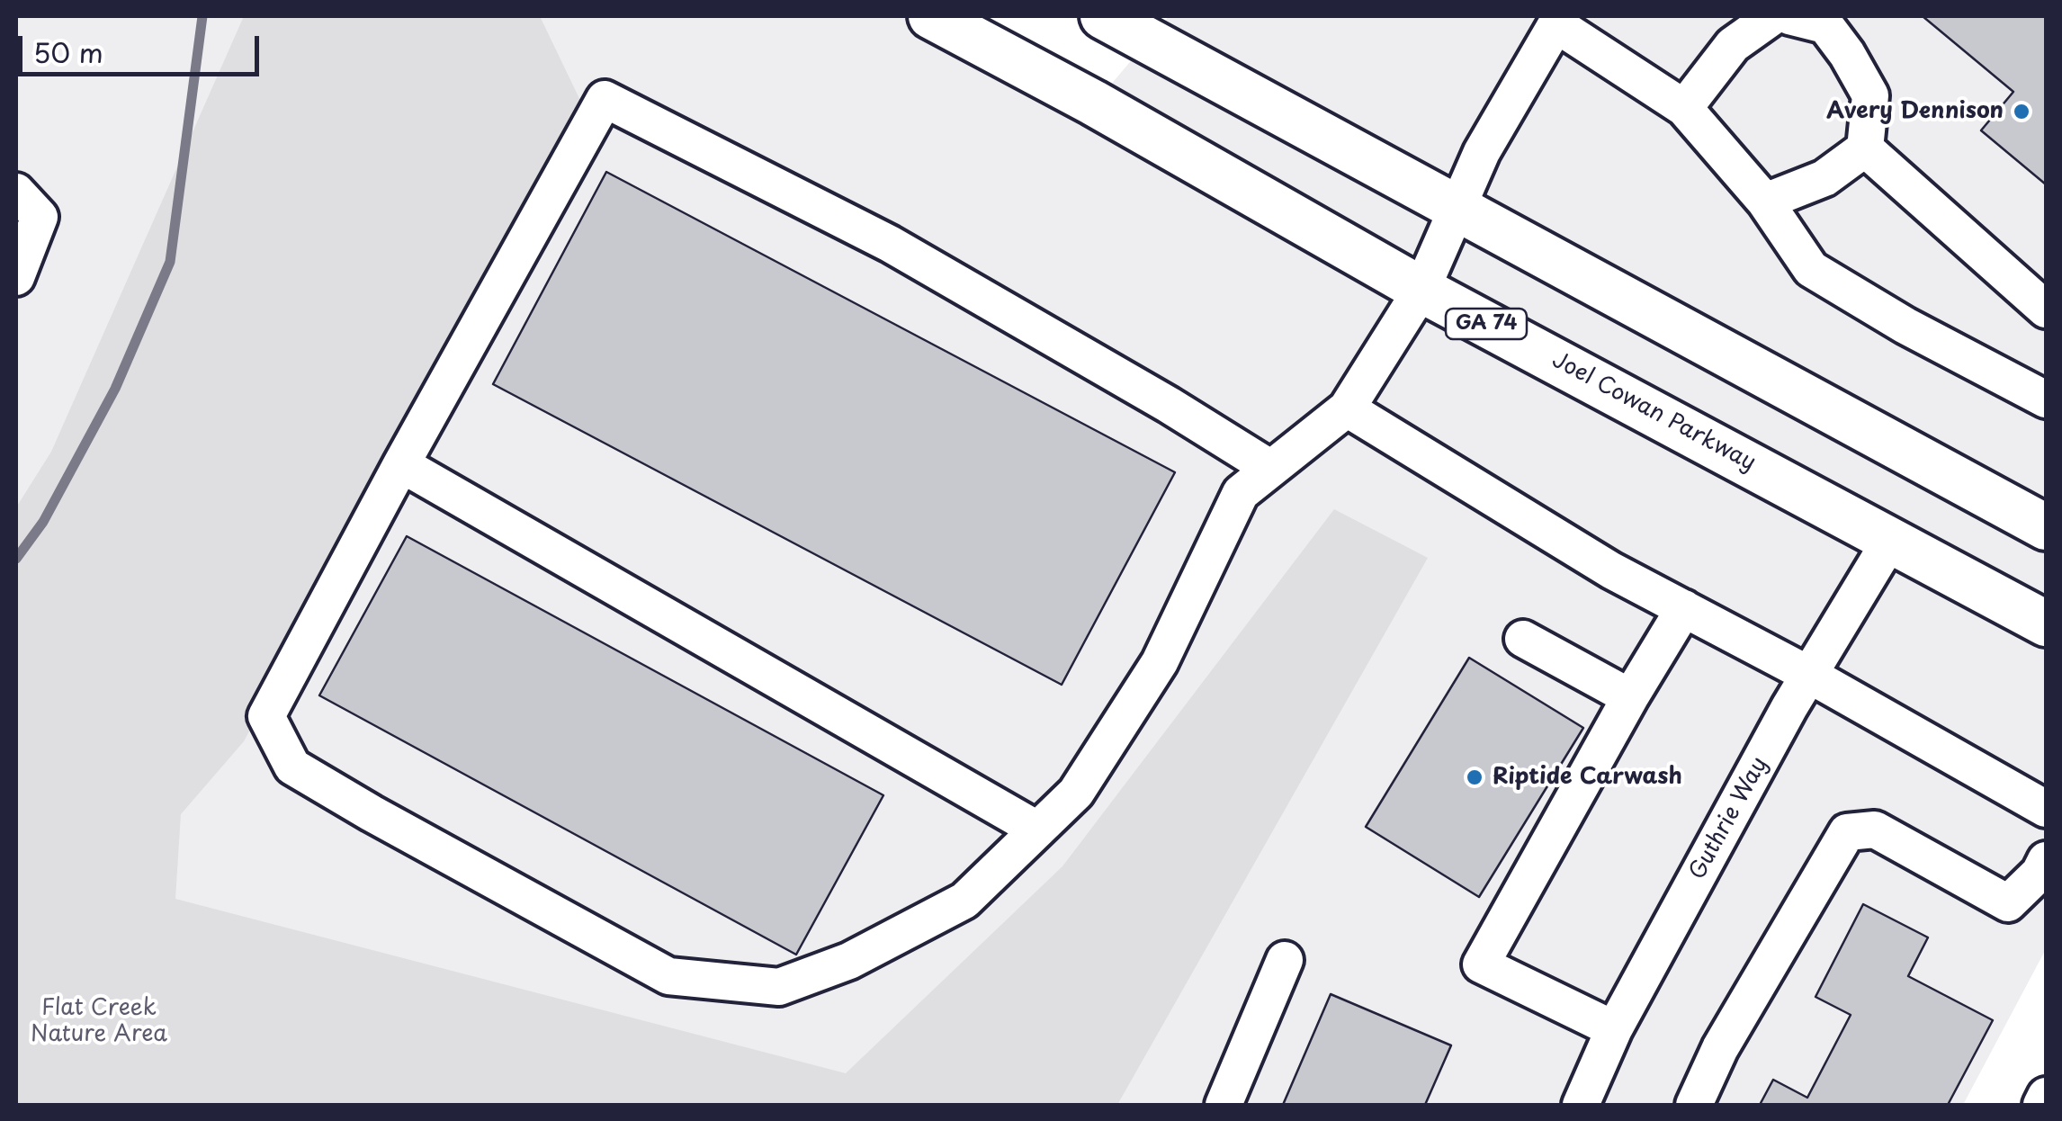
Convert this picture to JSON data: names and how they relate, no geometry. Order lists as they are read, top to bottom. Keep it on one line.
{"streets":{"main road":["GA 74","Joel Cowan Parkway"],"street":["Guthrie Way"]},"crossings":[["Joel Cowan Parkway","Guthrie Way"]],"parks":["Flat Creek Nature Area"],"places":["Avery Dennison","Riptide Carwash"],"scale_bar":"50 m"}
